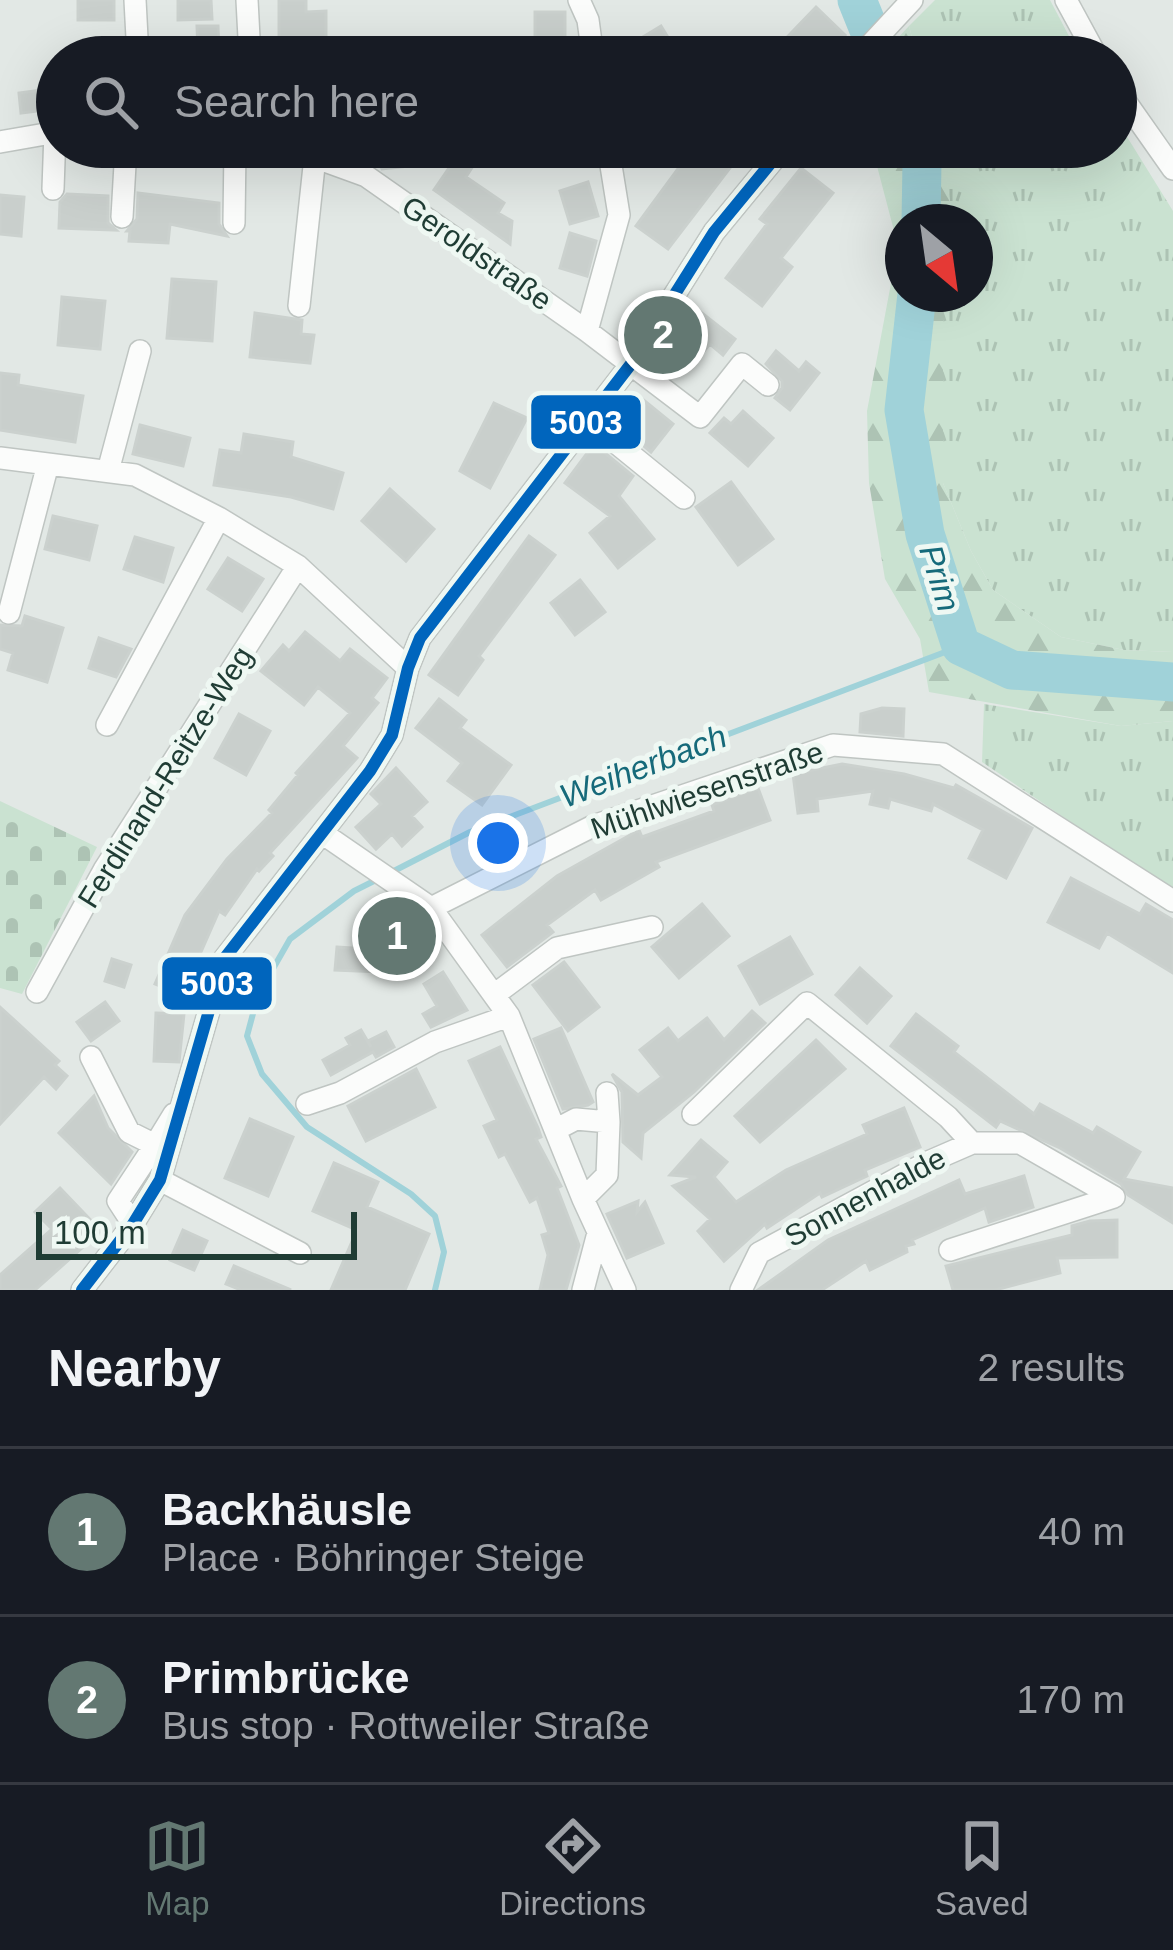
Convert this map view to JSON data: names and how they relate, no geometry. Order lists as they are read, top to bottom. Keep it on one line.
{"streets":{"street":["Geroldstraße","Ferdinand-Reitze-Weg","Mühlwiesenstraße","Sonnenhalde"]},"water":["Prim","Weiherbach"],"lines":["transit line 5003"],"scale_bar":"100 m","north":"bottom right","page":{"search":"Search here","pins":["2","1"],"scale":"100 m","heading":["Nearby","2 results"],"list":[{"mark":"1","name":"Backhäusle","note":"Place · Böhringer Steige","value":"40 m"},{"mark":"2","name":"Primbrücke","note":"Bus stop · Rottweiler Straße","value":"170 m"}],"nav":["Map","Directions","Saved"]}}
